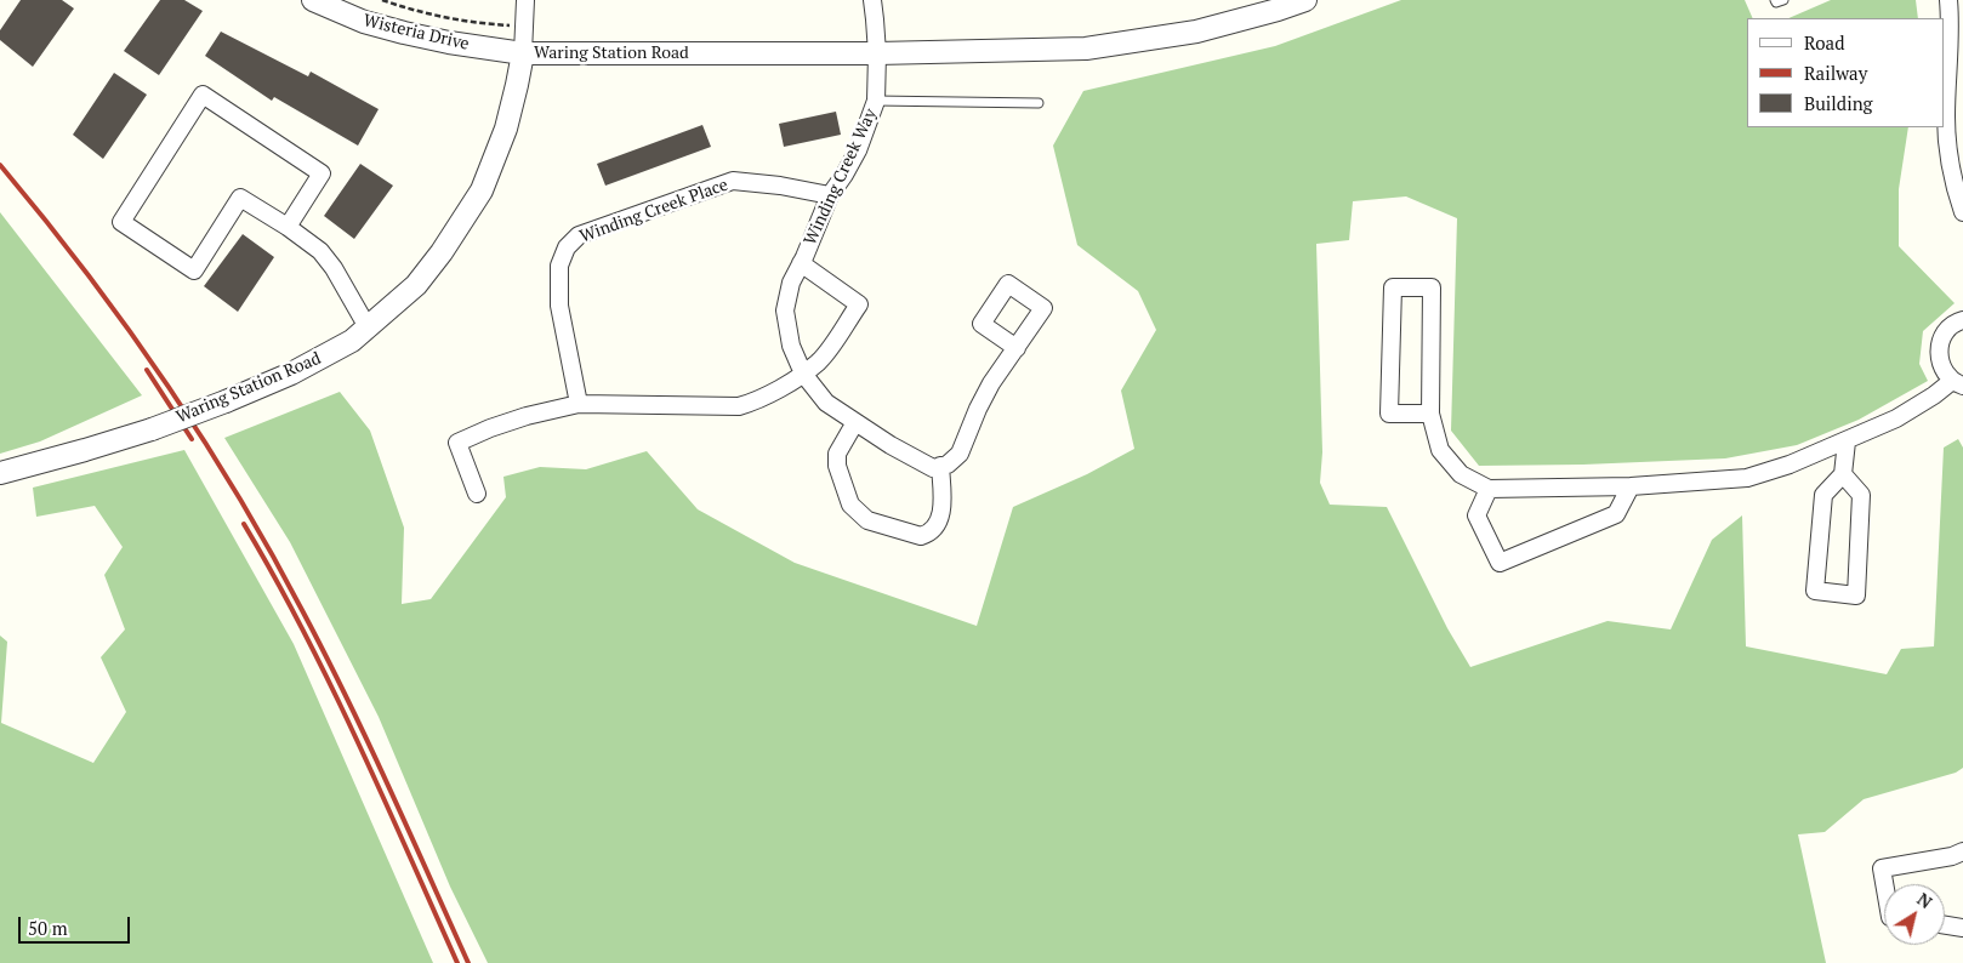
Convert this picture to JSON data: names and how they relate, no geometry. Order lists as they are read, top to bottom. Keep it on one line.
{"streets":{"street":["Wisteria Drive","Waring Station Road","Winding Creek Way","Winding Creek Place"]},"crossings":[["Wisteria Drive","Waring Station Road"],["Waring Station Road","Winding Creek Way"],["Winding Creek Way","Winding Creek Place"]],"legend":["Road","Railway","Building"],"scale_bar":"50 m","north":"top right"}
